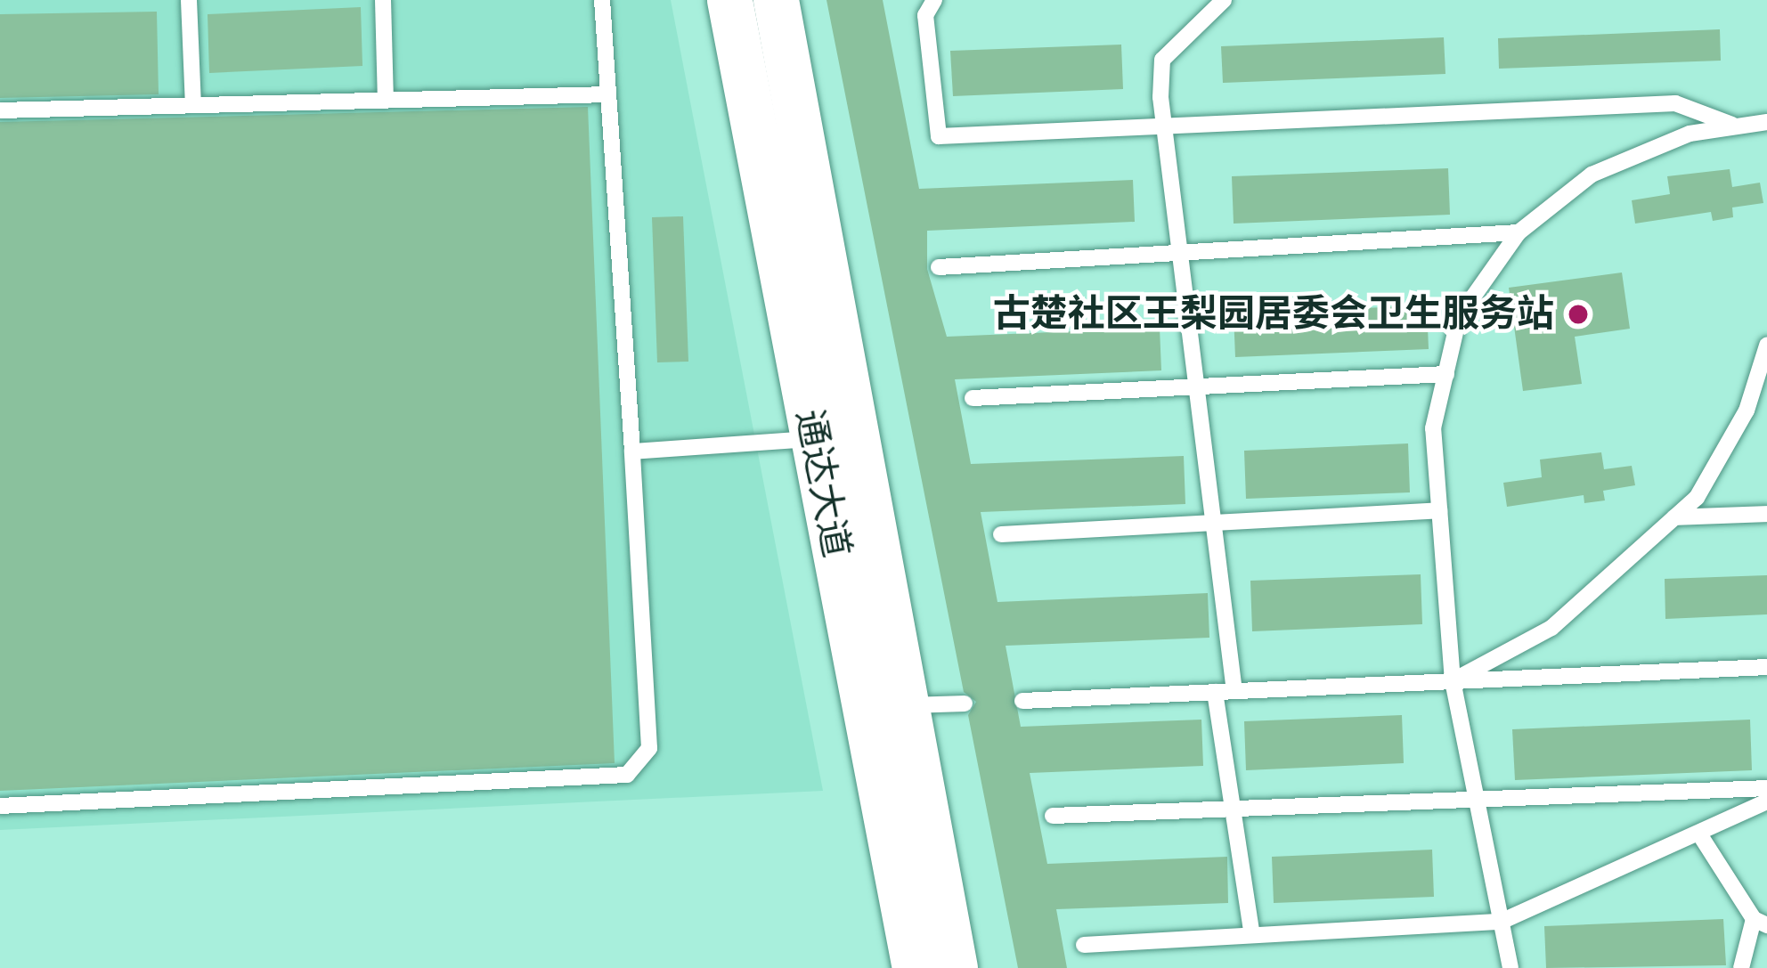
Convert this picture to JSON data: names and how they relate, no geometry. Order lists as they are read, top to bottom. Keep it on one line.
{"streets":{"main road":["通达大道"]},"places":["古楚社区王梨园居委会卫生服务站"]}
